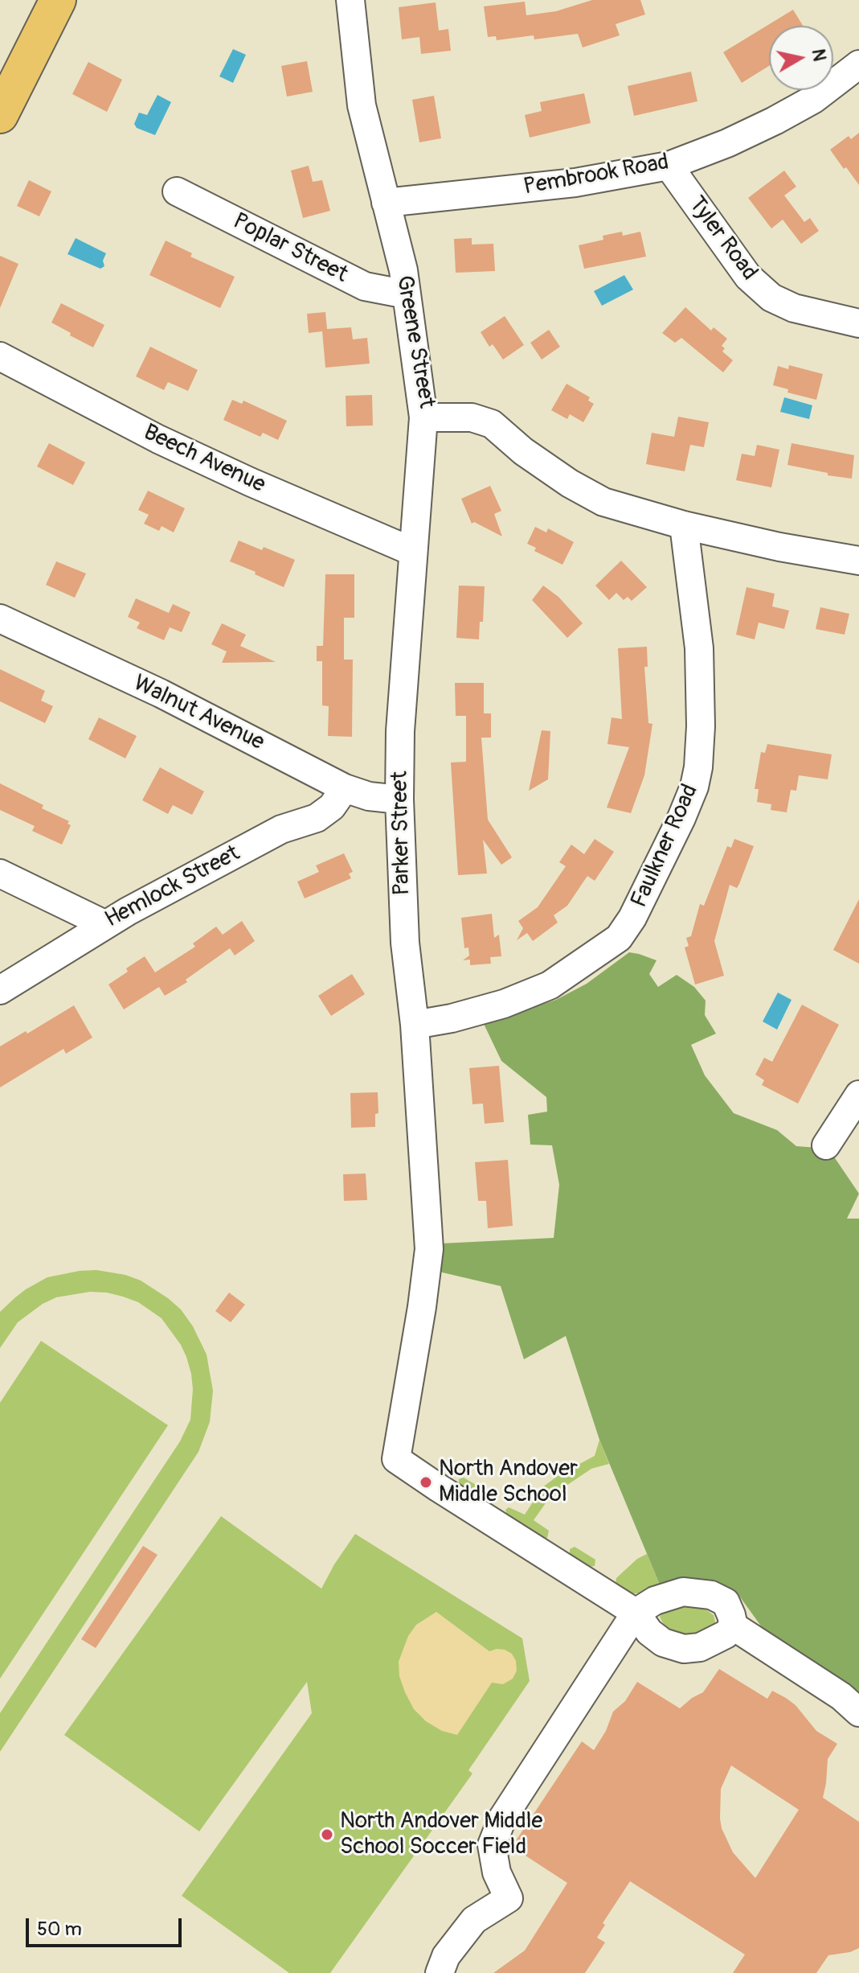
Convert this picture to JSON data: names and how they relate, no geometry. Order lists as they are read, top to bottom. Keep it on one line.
{"streets":{"street":["Pembrook Road","Tyler Road","Poplar Street","Greene Street","Beech Avenue","Walnut Avenue","Parker Street","Faulkner Road","Hemlock Street"]},"crossings":[["Pembrook Road","Tyler Road"],["Pembrook Road","Greene Street"],["Poplar Street","Greene Street"],["Greene Street","Parker Street"],["Greene Street","Faulkner Road"],["Beech Avenue","Parker Street"],["Walnut Avenue","Parker Street"],["Walnut Avenue","Hemlock Street"],["Parker Street","Faulkner Road"]],"places":["North Andover Middle School","North Andover Middle School Soccer Field"],"scale_bar":"50 m","north":"right"}
